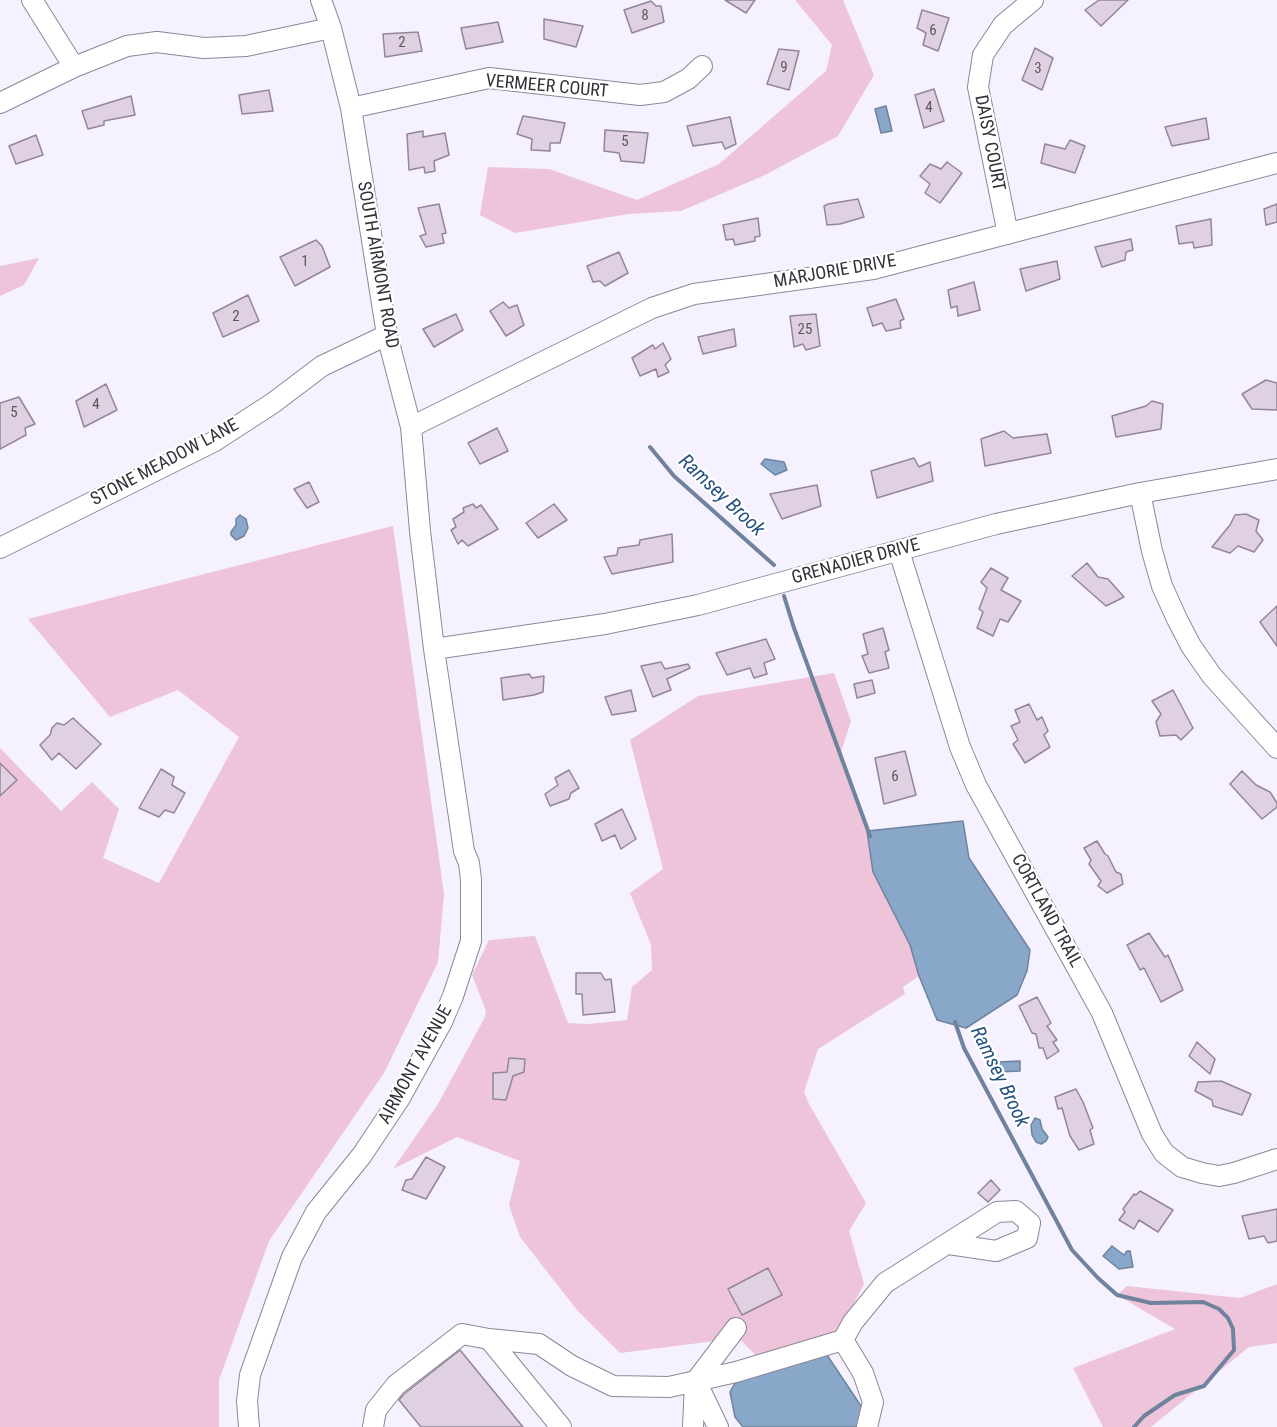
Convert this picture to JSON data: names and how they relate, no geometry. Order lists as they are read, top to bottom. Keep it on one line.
{"streets":{"street":["VERMEER COURT","DAISY COURT","SOUTH AIRMONT ROAD","MARJORIE DRIVE","STONE MEADOW LANE","GRENADIER DRIVE","CORTLAND TRAIL","AIRMONT AVENUE"]},"crossings":[["VERMEER COURT","SOUTH AIRMONT ROAD"],["DAISY COURT","MARJORIE DRIVE"],["SOUTH AIRMONT ROAD","MARJORIE DRIVE"],["SOUTH AIRMONT ROAD","STONE MEADOW LANE"],["SOUTH AIRMONT ROAD","AIRMONT AVENUE"],["GRENADIER DRIVE","CORTLAND TRAIL"],["GRENADIER DRIVE","AIRMONT AVENUE"]],"water":["Ramsey Brook"],"house_numbers":["8","6","2","9","3","4","5","1","2","25","4","5","6"]}
